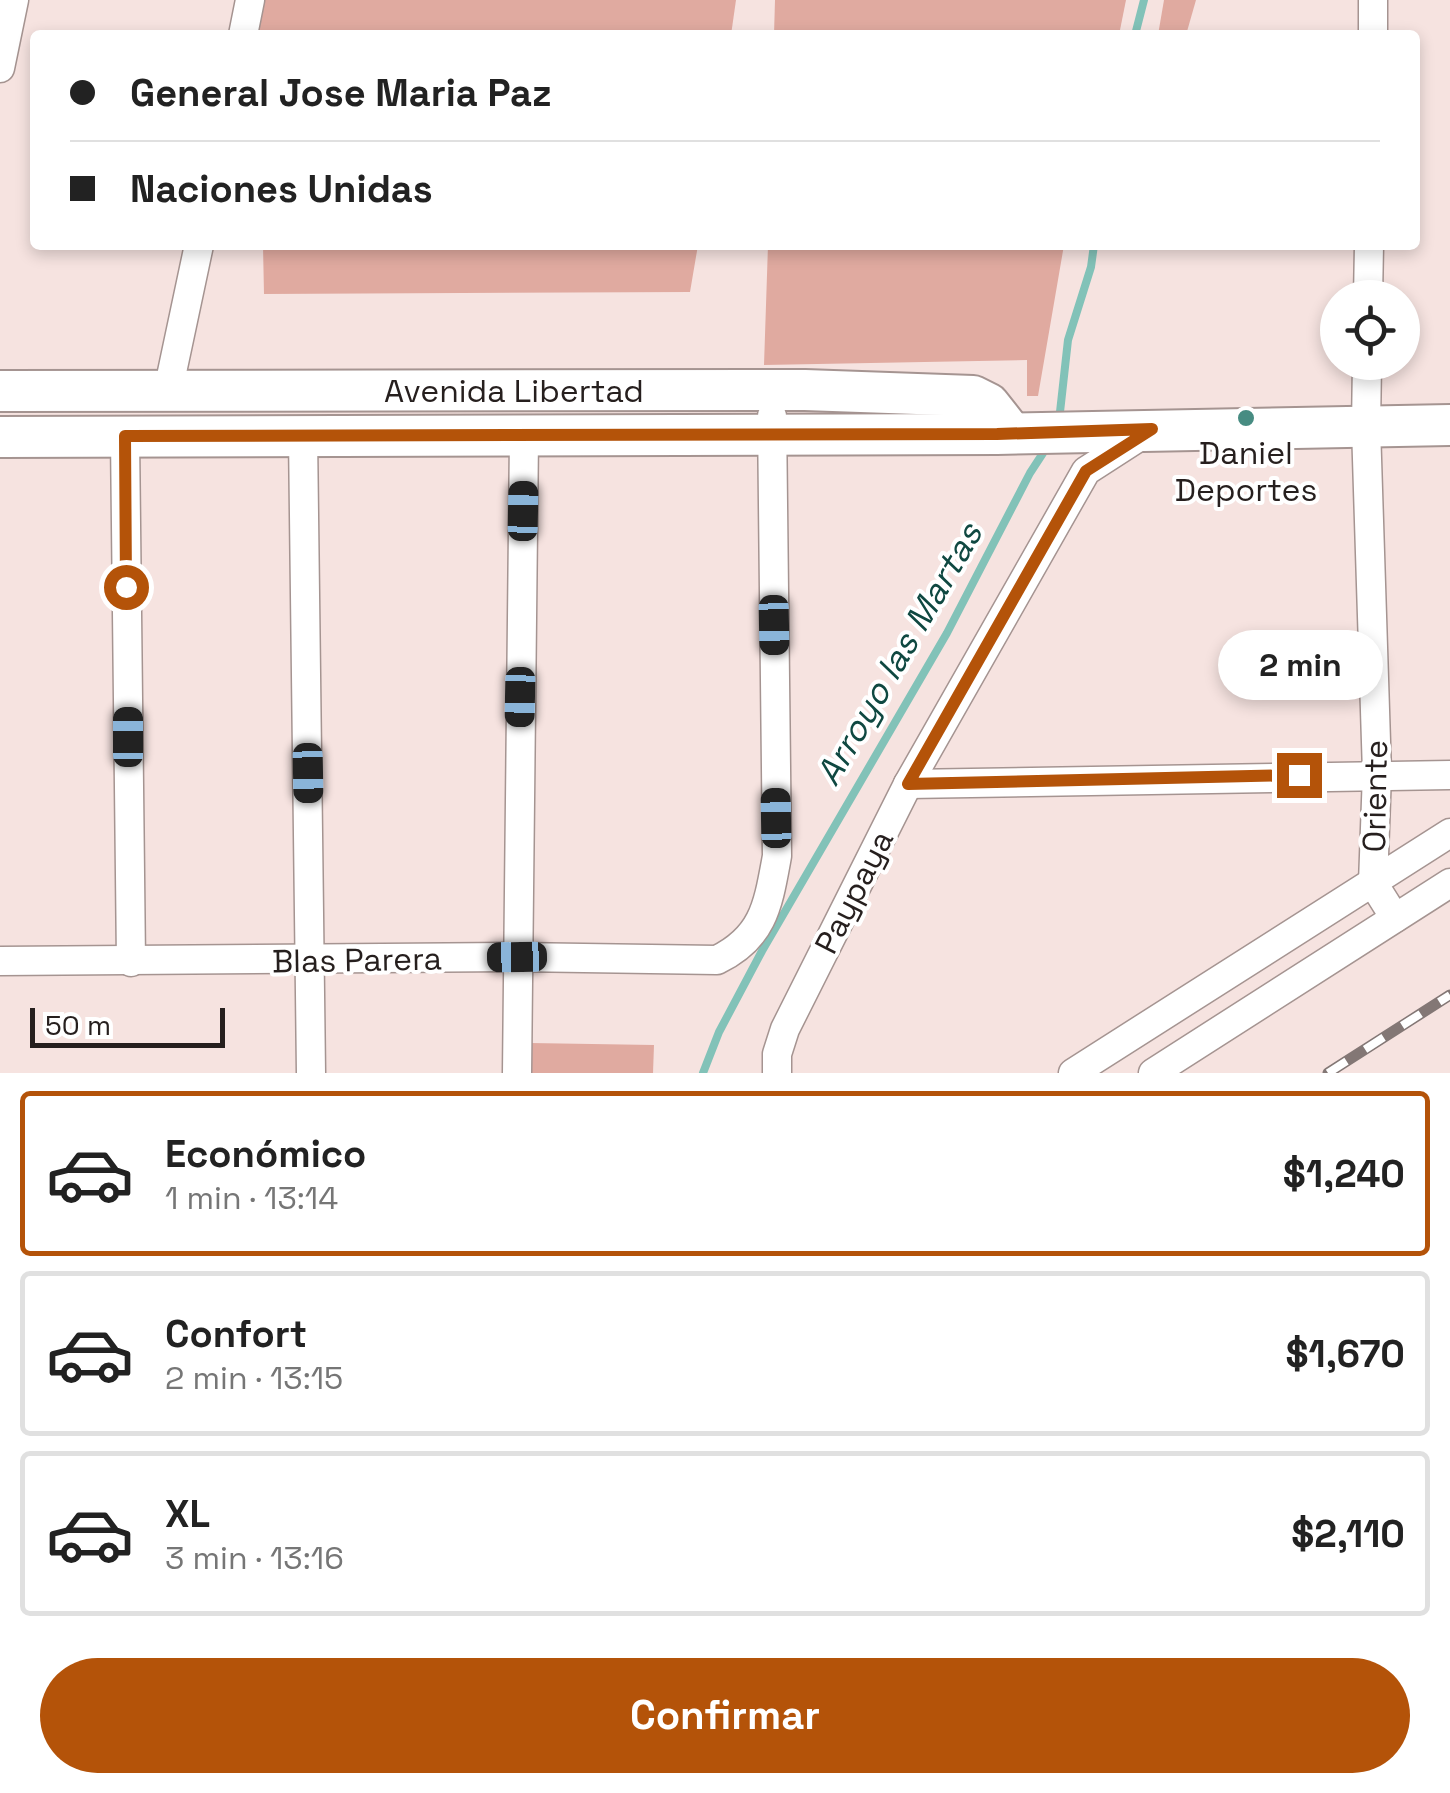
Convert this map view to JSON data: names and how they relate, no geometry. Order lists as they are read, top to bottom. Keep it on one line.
{"streets":{"street":["Avenida Libertad","Oriente","Paypaya","Blas Parera"]},"crossings":[["Avenida Libertad","Oriente"],["Avenida Libertad","Paypaya"],["Avenida Libertad","Blas Parera"]],"water":["Arroyo las Martas"],"places":["Daniel Deportes"],"scale_bar":"50 m","page":{"banner":["General Jose Maria Paz","Naciones Unidas"],"bubble":"2 min","scale":"50 m","list":[{"name":"Económico","note":"1 min · 13:14","value":"$1,240"},{"name":"Confort","note":"2 min · 13:15","value":"$1,670"},{"name":"XL","note":"3 min · 13:16","value":"$2,110"}],"buttons":"Confirmar"}}
